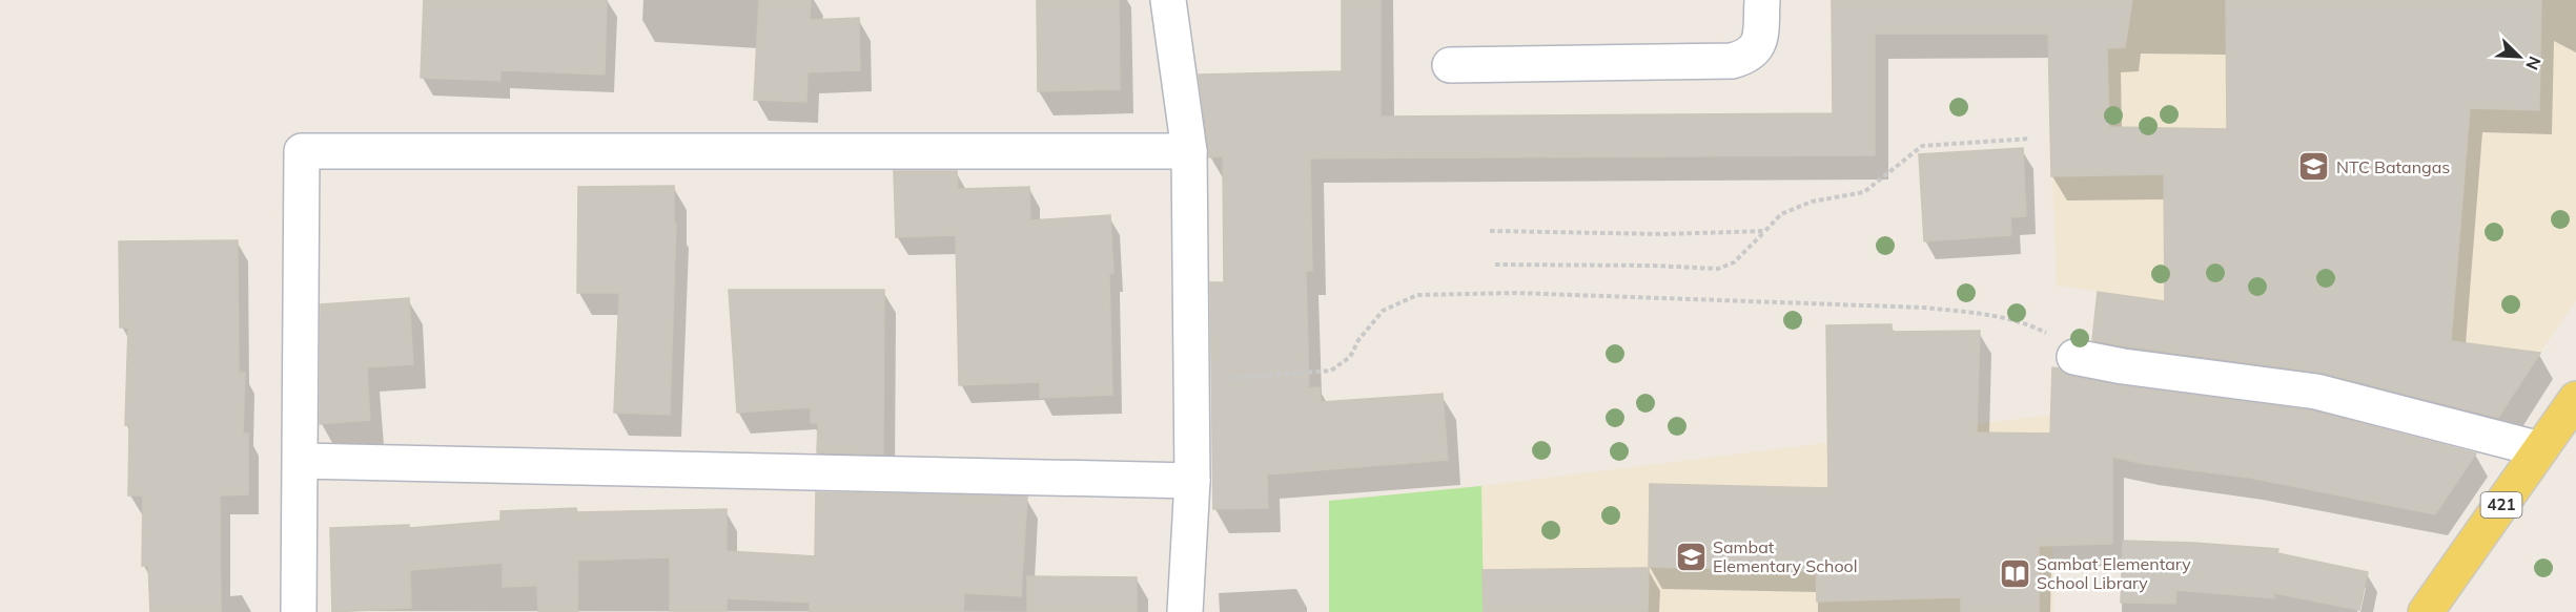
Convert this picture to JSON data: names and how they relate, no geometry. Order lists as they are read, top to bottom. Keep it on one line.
{"streets":{"main road":["421"]},"places":{"school or university":["NTC Batangas","Sambat Elementary School"],"library":["Sambat Elementary School Library"]},"north":"bottom right"}
